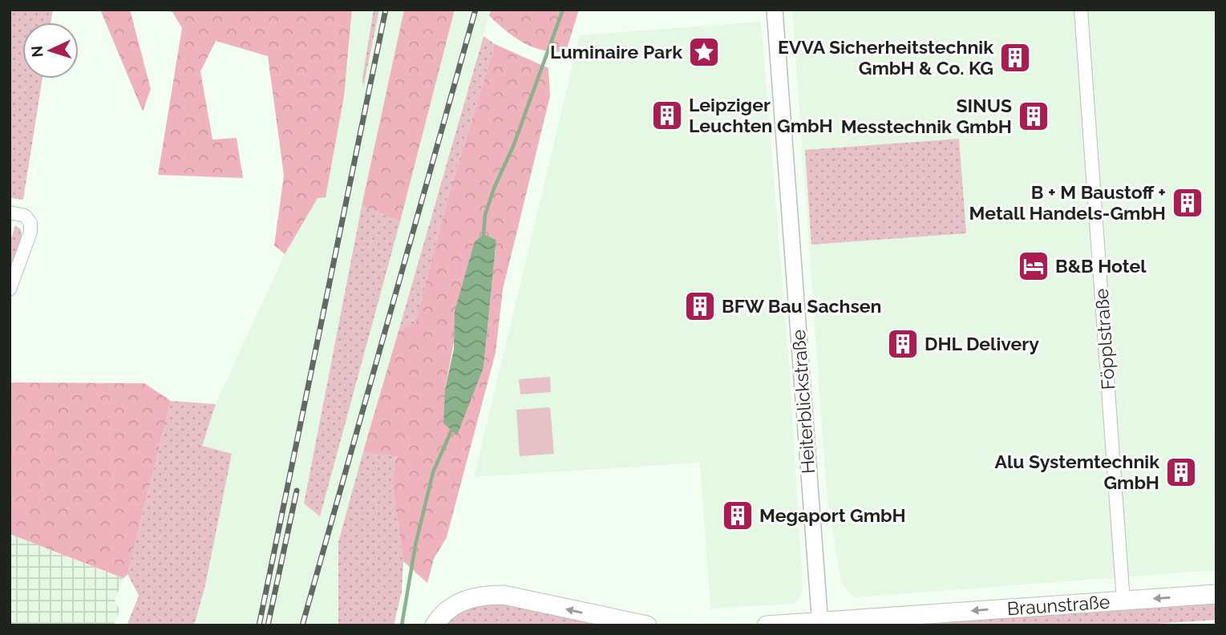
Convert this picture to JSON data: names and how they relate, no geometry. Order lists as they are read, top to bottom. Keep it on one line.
{"streets":{"main road":["Braunstraße"],"street":["Föpplstraße","Heiterblickstraße"]},"crossings":[["Föpplstraße","Braunstraße"],["Heiterblickstraße","Braunstraße"]],"one_way":["Braunstraße"],"places":{"place":["Luminaire Park"],"building":["EVVA Sicherheitstechnik GmbH & Co. KG","Leipziger Leuchten GmbH","SINUS Messtechnik GmbH","B + M Baustoff + Metall Handels-GmbH","BFW Bau Sachsen","DHL Delivery","Alu Systemtechnik GmbH","Megaport GmbH"],"hotel":["B&B Hotel"]},"north":"left"}
